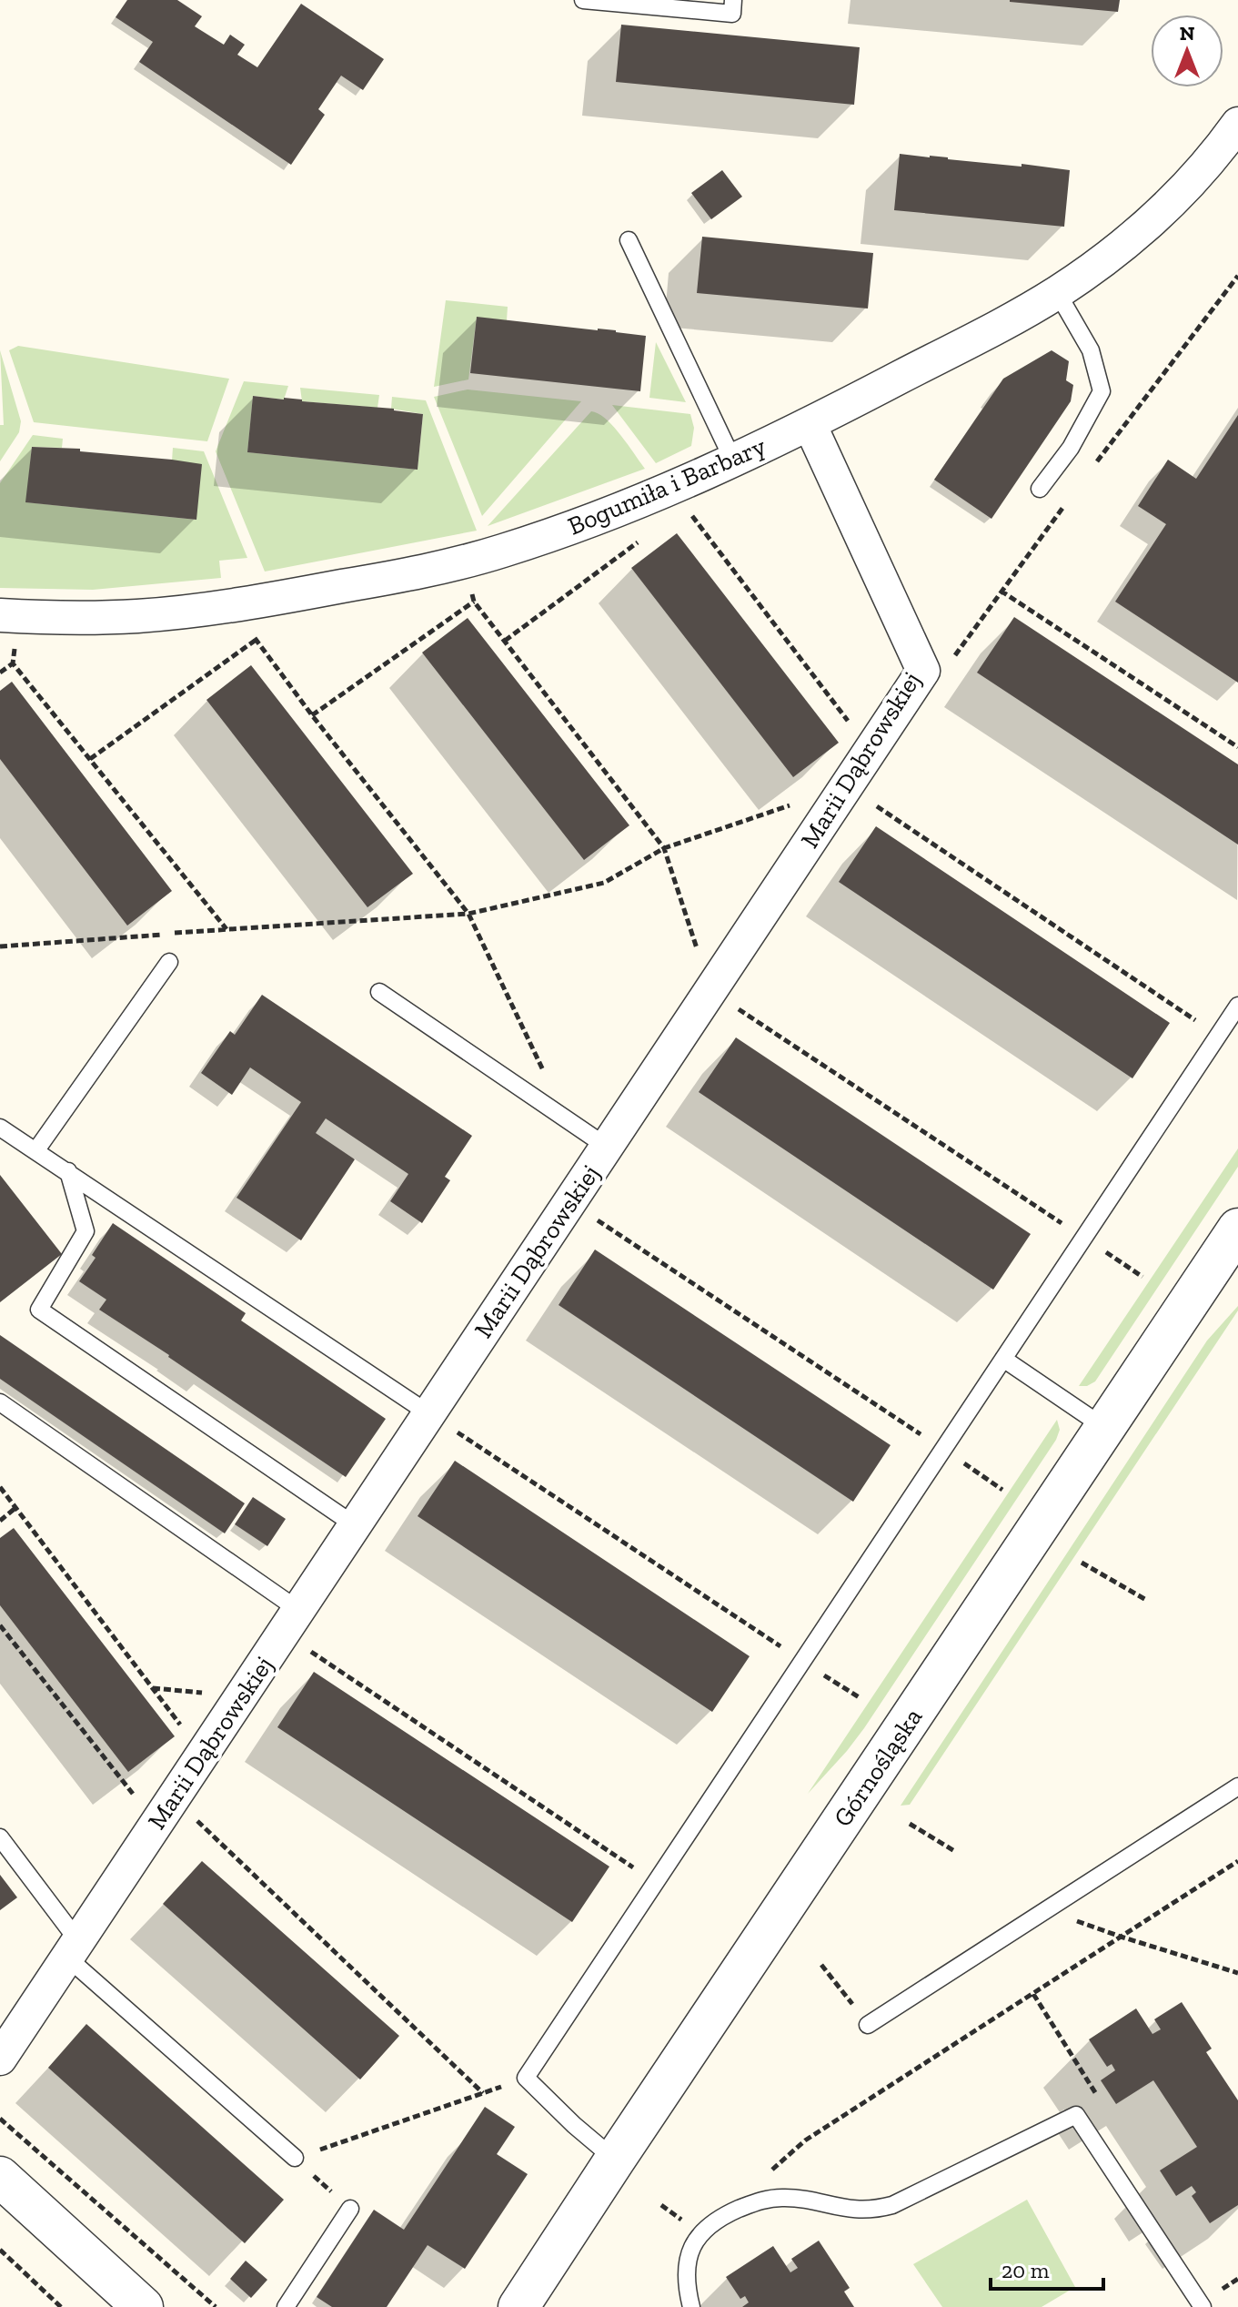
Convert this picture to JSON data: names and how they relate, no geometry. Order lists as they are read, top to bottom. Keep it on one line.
{"streets":{"street":["Bogumiła i Barbary","Marii Dąbrowskiej","Górnośląska"]},"crossings":[["Bogumiła i Barbary","Marii Dąbrowskiej"]],"scale_bar":"20 m","north":"top"}
